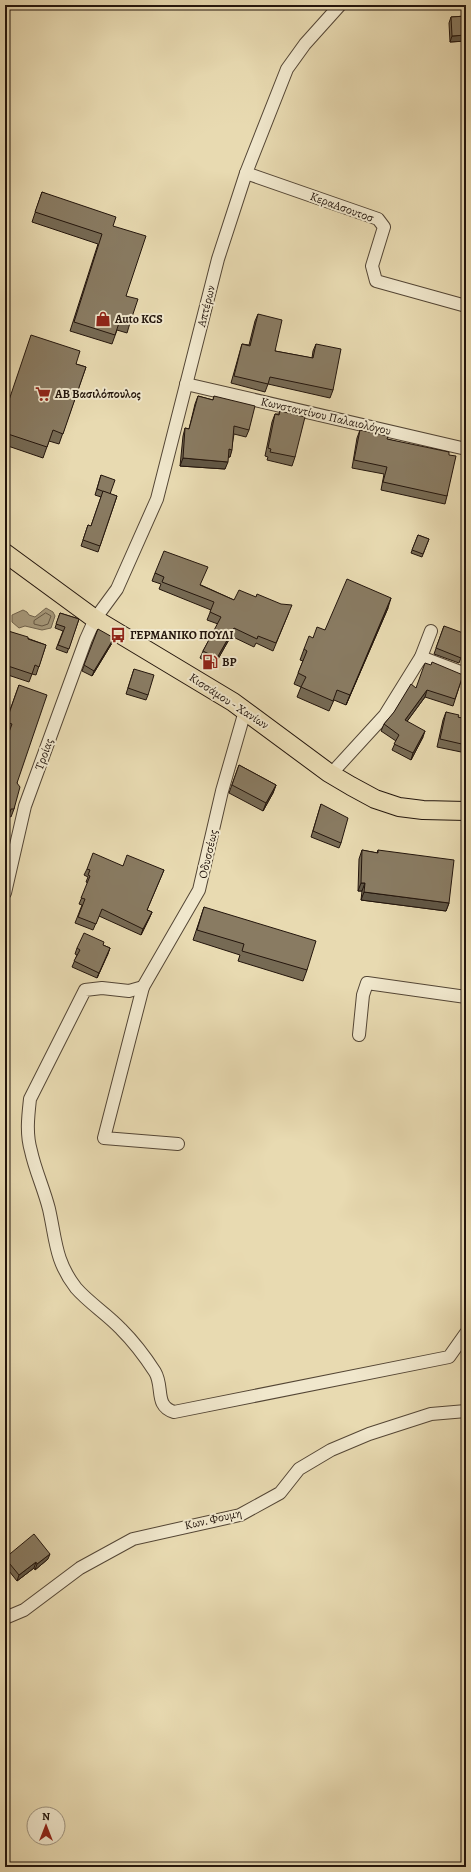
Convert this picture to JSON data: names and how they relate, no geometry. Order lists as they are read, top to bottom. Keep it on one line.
{"streets":{"main road":["Κισσάμου - Χανίων"],"street":["ΚεραΑσουτοσ","Απτέρων","Κωνσταντίνου Παλαιολόγου","Τροίας","Οδυσσέως","Κων. Φουμη"]},"crossings":[["ΚεραΑσουτοσ","Απτέρων"],["Απτέρων","Κωνσταντίνου Παλαιολόγου"],["Απτέρων","Κισσάμου - Χανίων"],["Απτέρων","Τροίας"],["Κισσάμου - Χανίων","Τροίας"],["Κισσάμου - Χανίων","Οδυσσέως"]],"places":{"shop":["Auto KCS"],"supermarket":["ΑΒ Βασιλόπουλος"],"bus stop":["ΓΕΡΜΑΝΙΚΟ ΠΟΥΛΙ"],"fuel station":["BP"]},"north":"top"}
